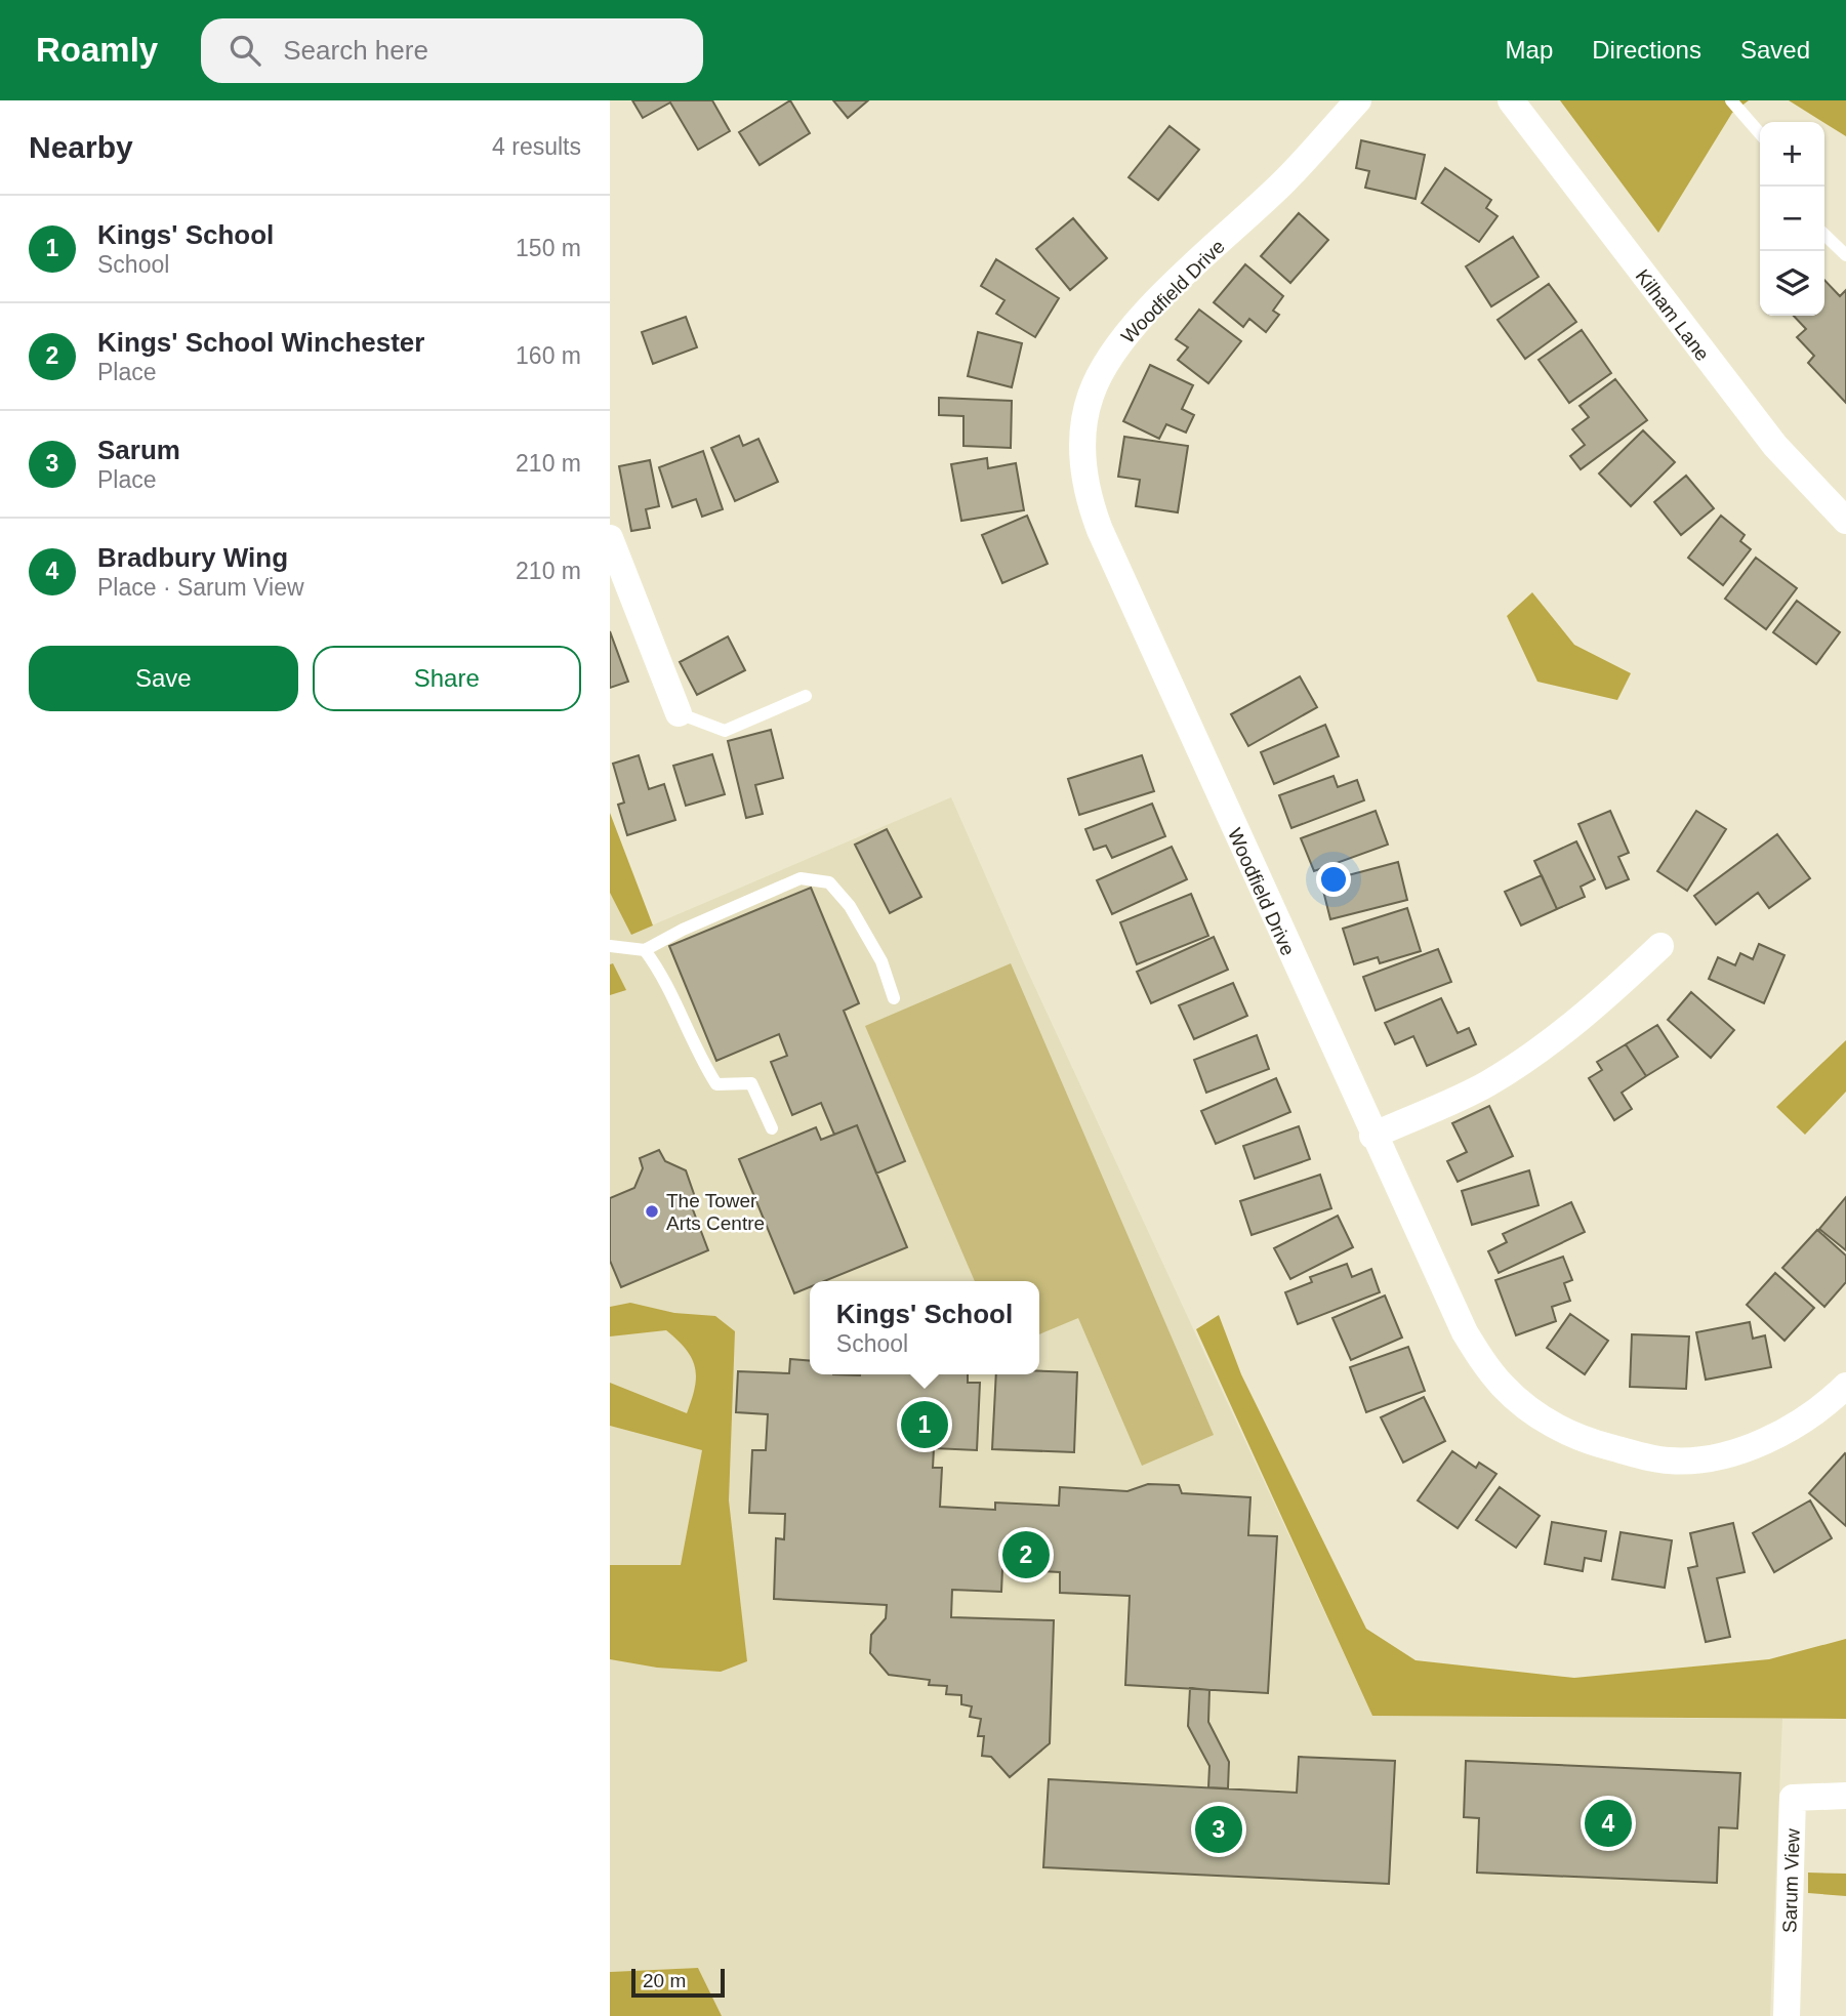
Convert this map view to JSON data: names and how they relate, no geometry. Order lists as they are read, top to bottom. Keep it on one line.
{"streets":{"street":["Woodfield Drive","Kilham Lane","Sarum View"]},"places":["The Tower Arts Centre"],"scale_bar":"20 m","page":{"header":"Roamly","search":"Search here","nav":["Map","Directions","Saved"],"heading":["Nearby","4 results"],"map_buttons":["+","−"],"list":[{"mark":"1","name":"Kings' School","note":"School","value":"150 m"},{"mark":"2","name":"Kings' School Winchester","note":"Place","value":"160 m"},{"mark":"3","name":"Sarum","note":"Place","value":"210 m"},{"mark":"4","name":"Bradbury Wing","note":"Place · Sarum View","value":"210 m"}],"buttons":["Save","Share"],"popup":["Kings' School","School"],"pins":["1","2","4","3"],"scale":"20 m"}}
